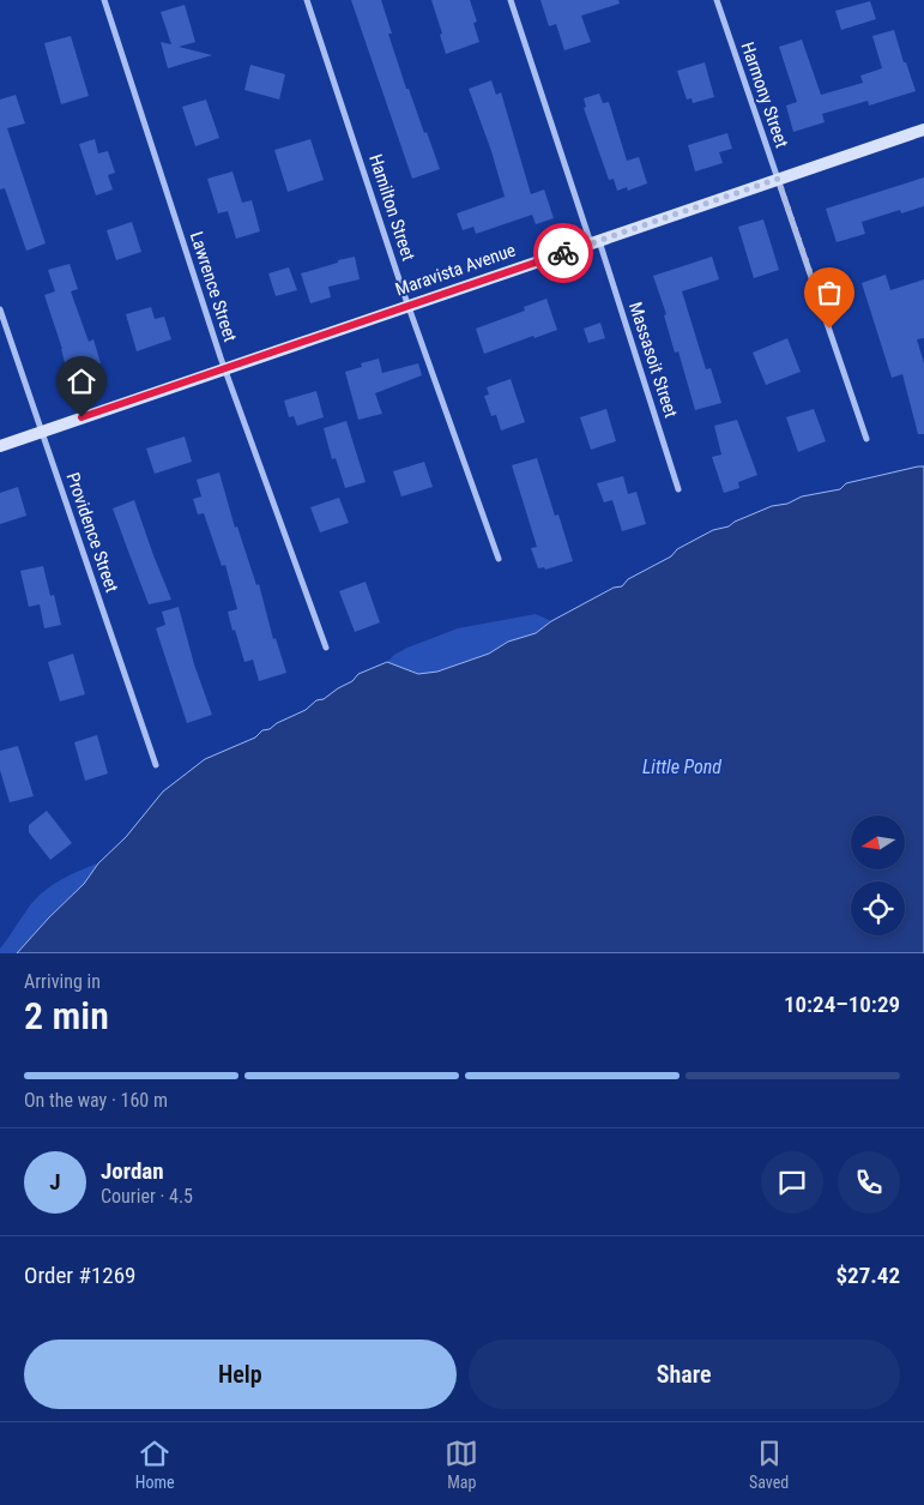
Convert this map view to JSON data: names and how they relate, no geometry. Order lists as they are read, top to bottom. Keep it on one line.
{"streets":{"main road":["Maravista Avenue"],"street":["Harmony Street","Hamilton Street","Lawrence Street","Massasoit Street","Providence Street"]},"crossings":[["Harmony Street","Maravista Avenue"],["Hamilton Street","Maravista Avenue"],["Maravista Avenue","Lawrence Street"],["Maravista Avenue","Massasoit Street"],["Maravista Avenue","Providence Street"]],"water":["Little Pond"],"north":"left","page":{"heading":["2 min","Arriving in","10:24–10:29"],"panel":["Jordan","Courier · 4.5","Order #1269","$27.42"],"bar":"On the way · 160 m","round":"J","buttons":["Help","Share"],"tabs":["Home","Map","Saved"]}}
